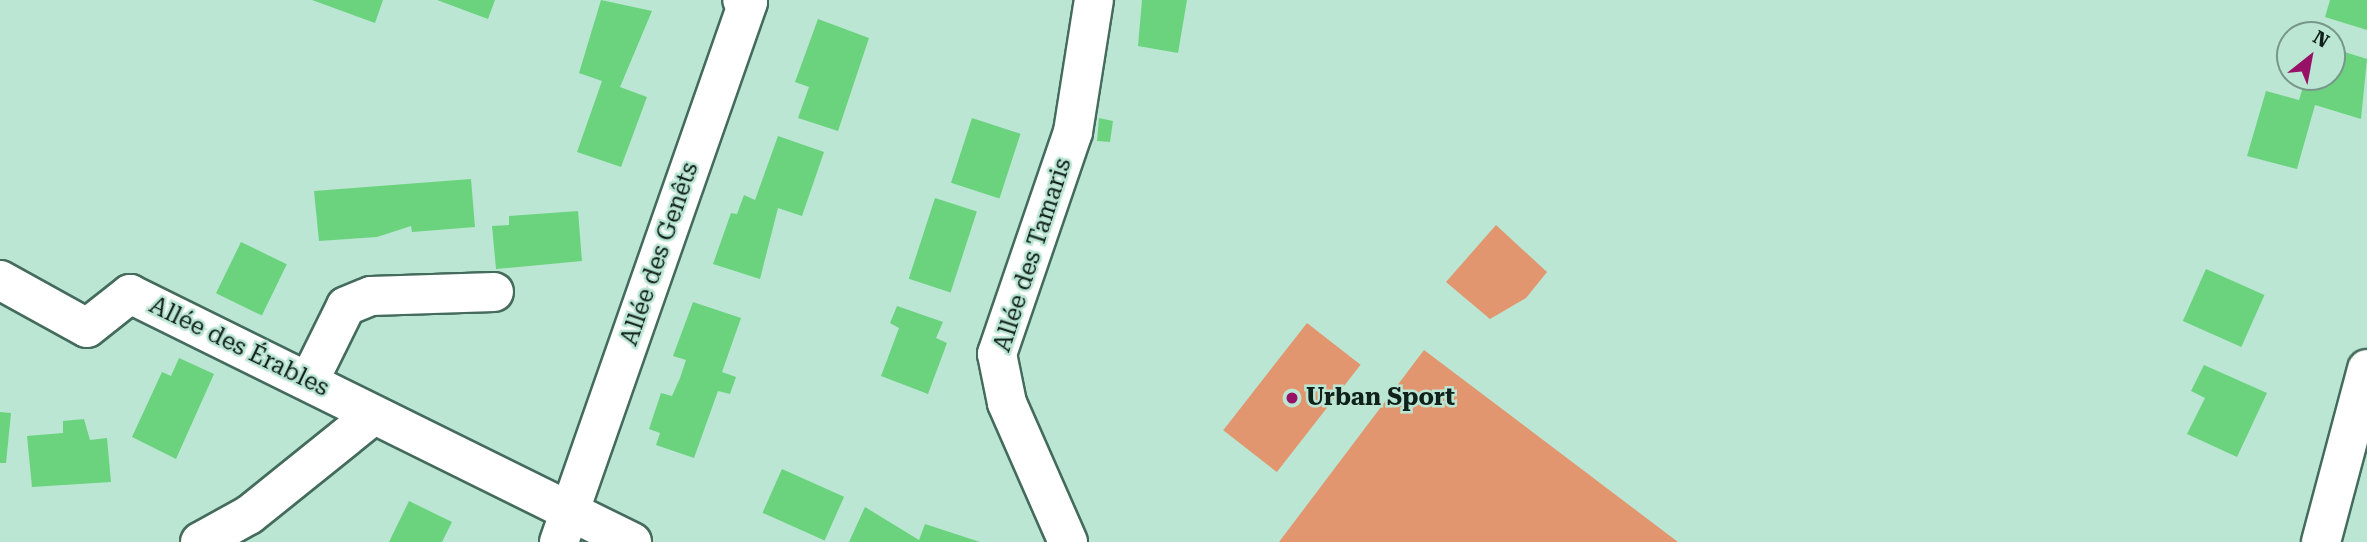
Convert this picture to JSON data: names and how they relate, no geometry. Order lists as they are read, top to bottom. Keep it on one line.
{"streets":{"street":["Allée des Genêts","Allée des Tamaris","Allée des Érables"]},"crossings":[["Allée des Genêts","Allée des Érables"]],"places":["Urban Sport"],"north":"top right"}
